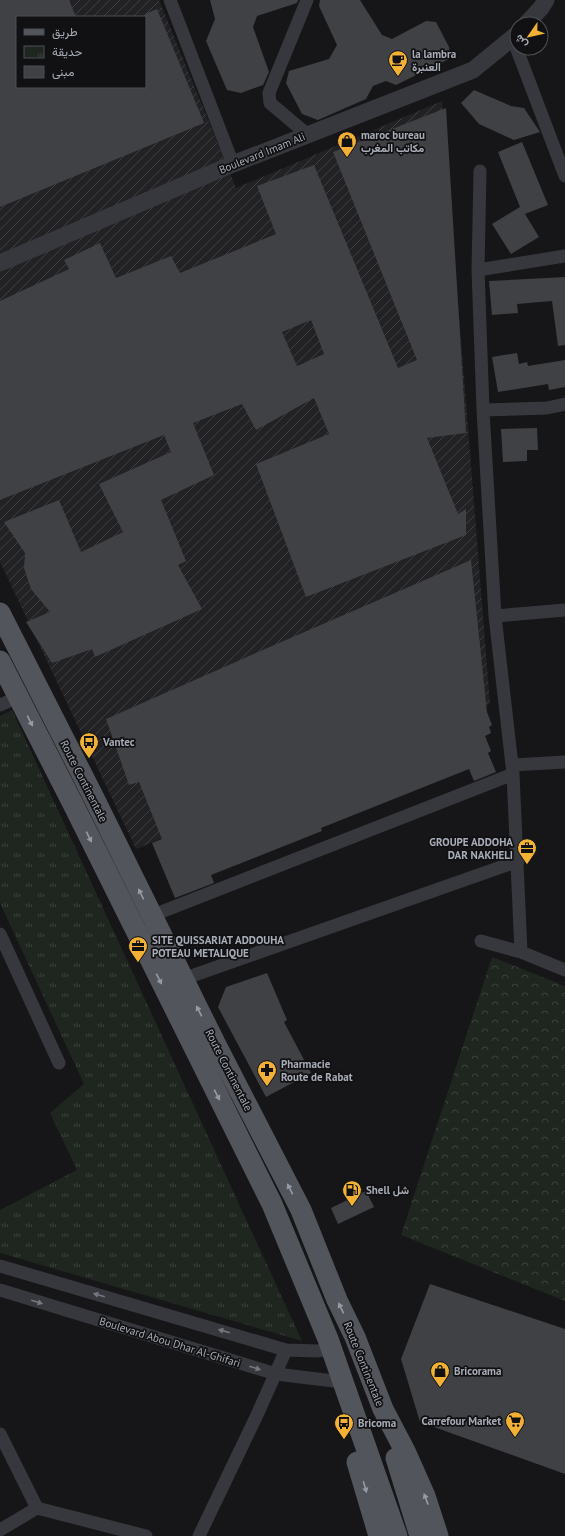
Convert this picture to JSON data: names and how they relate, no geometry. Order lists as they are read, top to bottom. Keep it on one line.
{"streets":{"main road":["Route Continentale"],"street":["Boulevard Imam Ali","Boulevard Abou Dhar Al-Ghifari"]},"crossings":[["Route Continentale","Boulevard Abou Dhar Al-Ghifari"]],"places":{"cafe":["la lambra العنبرة"],"shop":["maroc bureau مكاتب المغرب","Bricorama"],"bus stop":["Vantec","Bricoma"],"office":["GROUPE ADDOHA DAR NAKHELI","SITE QUISSARIAT ADDOUHA POTEAU METALIQUE"],"pharmacy":["Pharmacie Route de Rabat"],"fuel station":["Shell شل"],"supermarket":["Carrefour Market"]},"legend":["طريق","حديقة","مبنى"],"north":"bottom left"}
